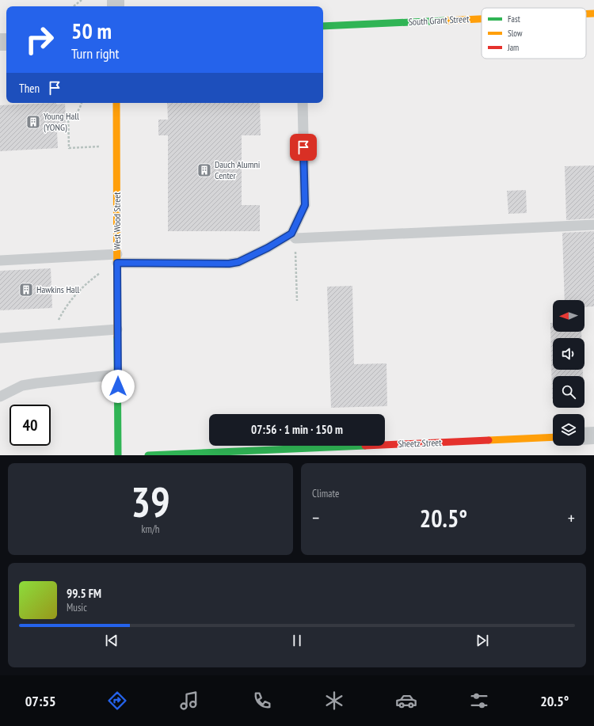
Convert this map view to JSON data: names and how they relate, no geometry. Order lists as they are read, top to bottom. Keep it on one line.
{"streets":{"street":["South Grant Street","West Wood Street","Sheetz Street"]},"places":{"building":["Young Hall (YONG)","Dauch Alumni Center","Hawkins Hall"]},"legend":["Fast","Slow","Jam"],"north":"left","page":{"turn":["50 m","Turn right"],"then":"Then","limit":"40","trip":"07:56 · 1 min · 150 m","tile":[["39","km/h"],"Climate"],"heat":["−","20.5°","+"],"song":["99.5 FM","Music"],"tabs":["07:55","20.5°"]}}
